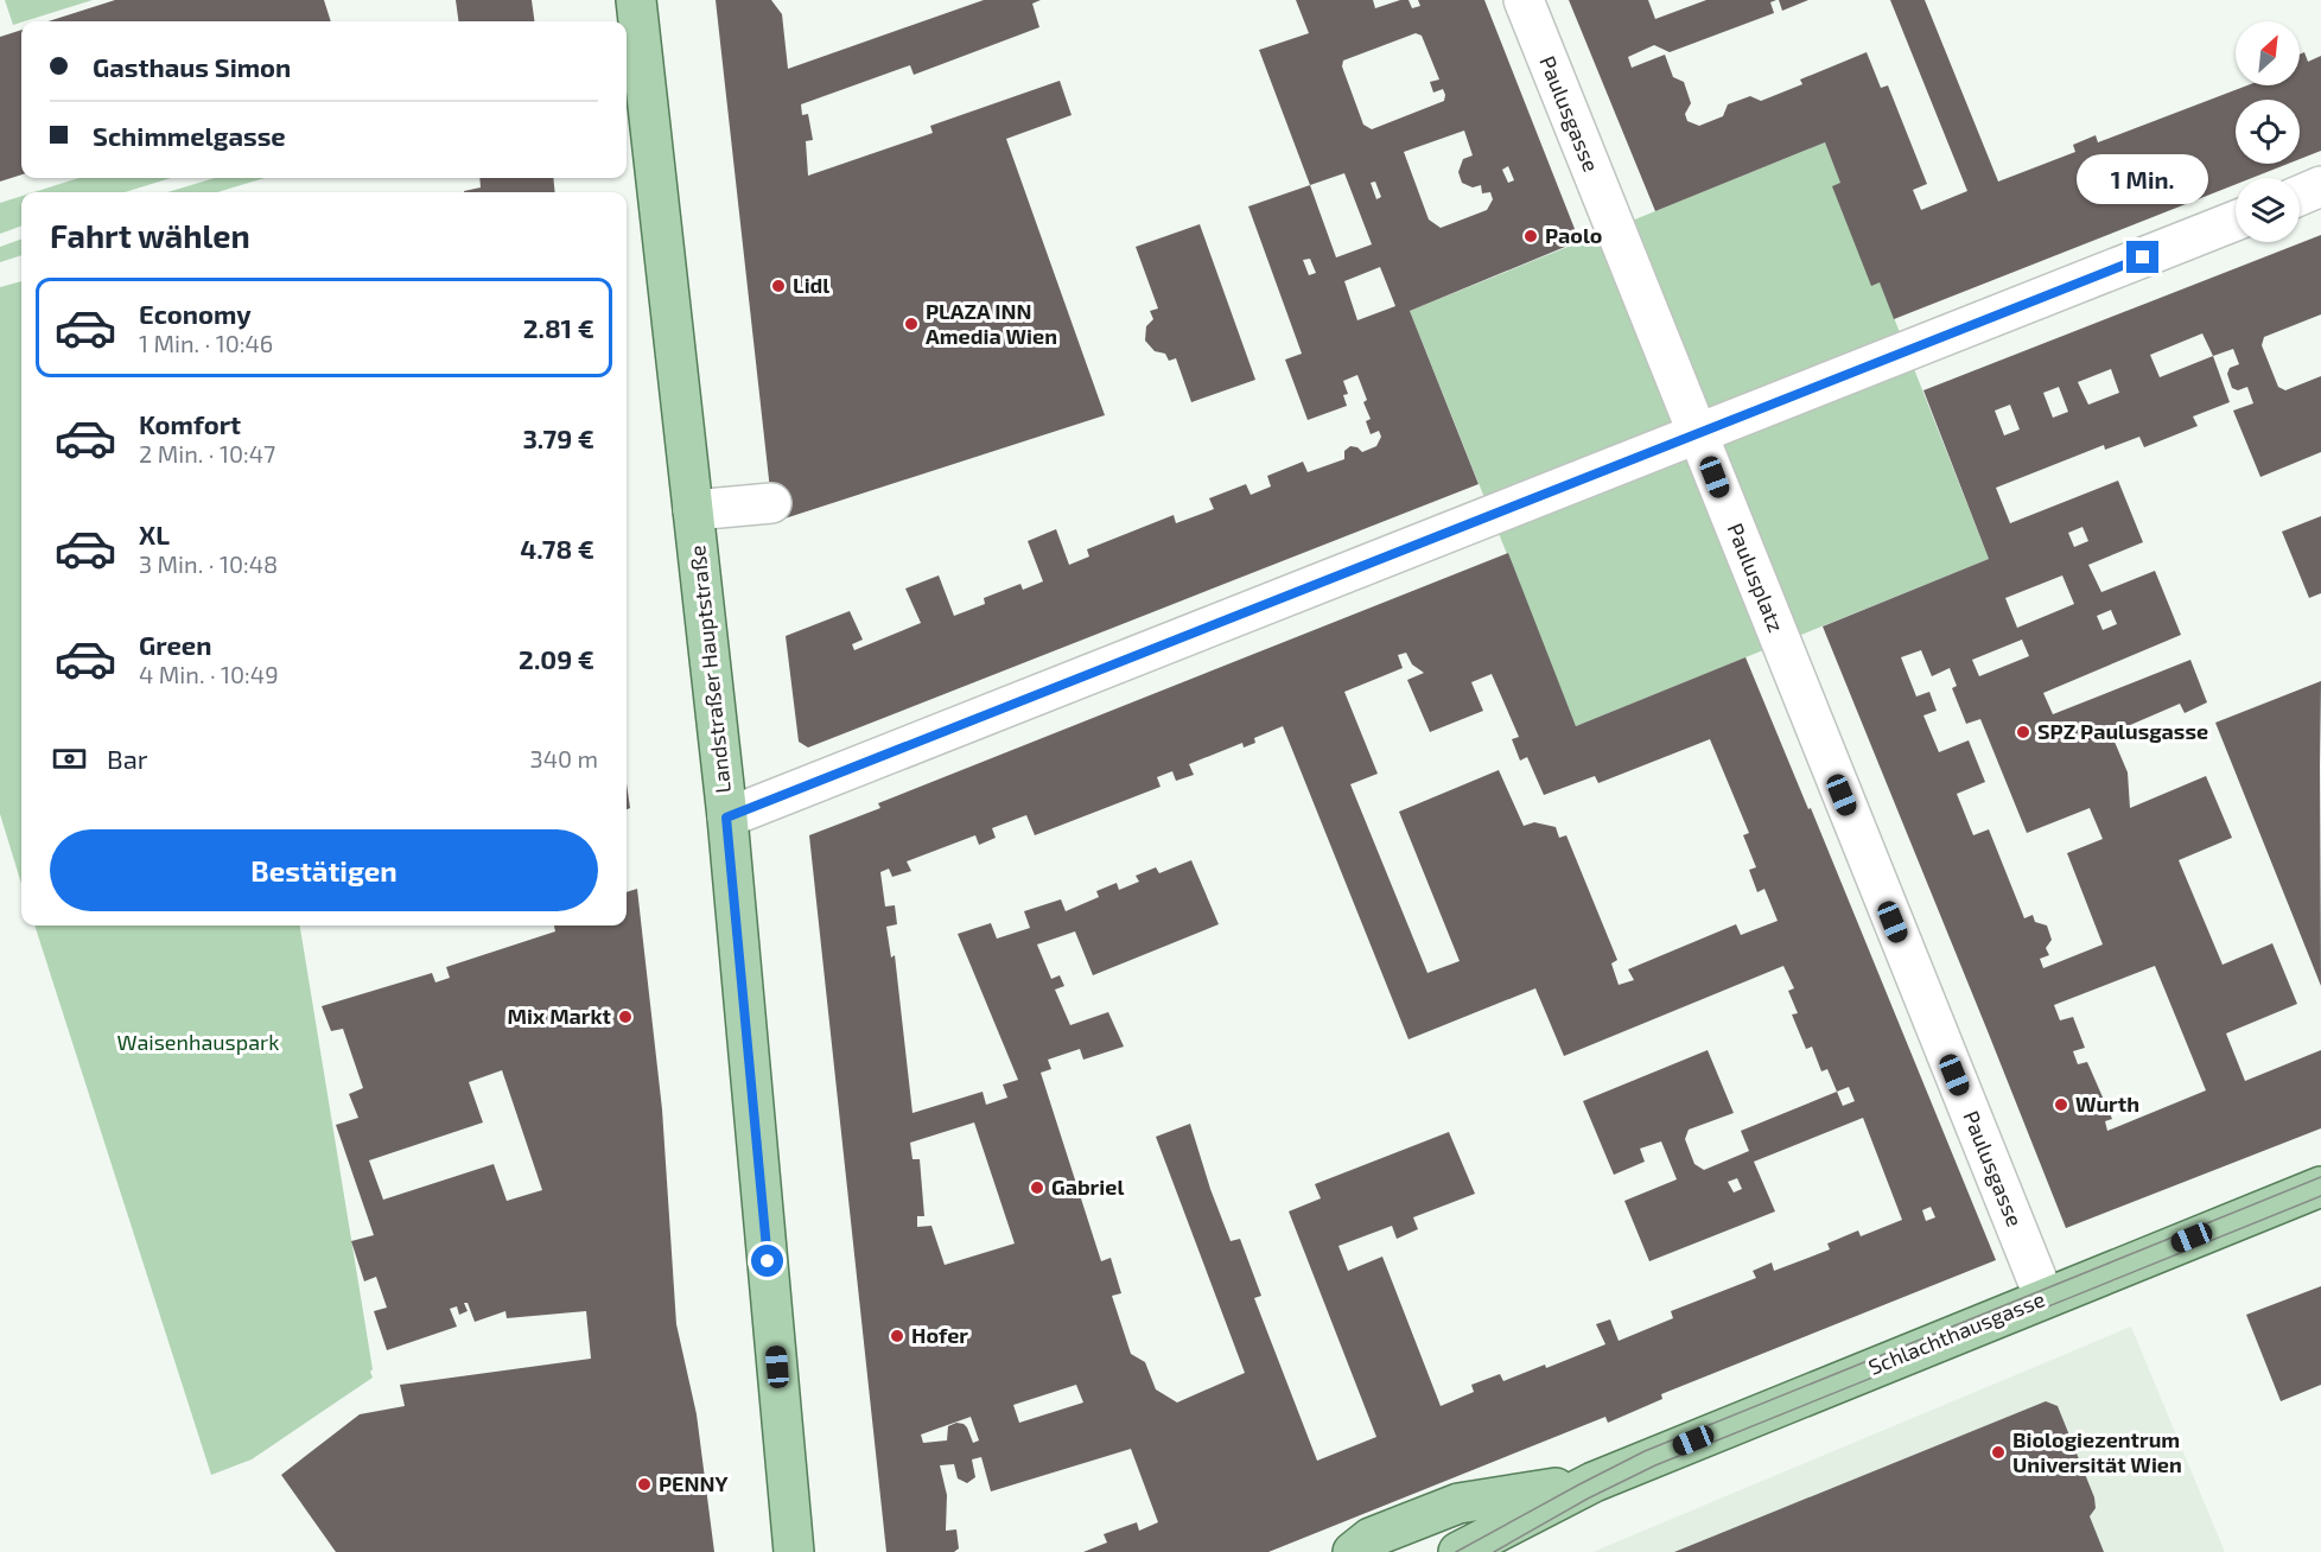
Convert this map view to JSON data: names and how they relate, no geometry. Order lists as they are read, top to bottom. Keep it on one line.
{"streets":{"main road":["Landstraßer Hauptstraße","Schlachthausgasse"],"street":["Paulusgasse","Paulusplatz"]},"crossings":[["Paulusgasse","Paulusplatz"],["Paulusgasse","Schlachthausgasse"]],"parks":["Waisenhauspark"],"places":["Paolo","Lidl","PLAZA INN Amedia Wien","SPZ Paulusgasse","Mix Markt","Wurth","Gabriel","Hofer","Biologiezentrum Universität Wien","PENNY"],"north":"top right","page":{"banner":["Gasthaus Simon","Schimmelgasse"],"bubble":"1 Min.","heading":"Fahrt wählen","list":[{"name":"Economy","note":"1 Min. · 10:46","value":"2.81 €"},{"name":"Komfort","note":"2 Min. · 10:47","value":"3.79 €"},{"name":"XL","note":"3 Min. · 10:48","value":"4.78 €"},{"name":"Green","note":"4 Min. · 10:49","value":"2.09 €"}],"pay":["Bar","340 m"],"buttons":"Bestätigen"}}
